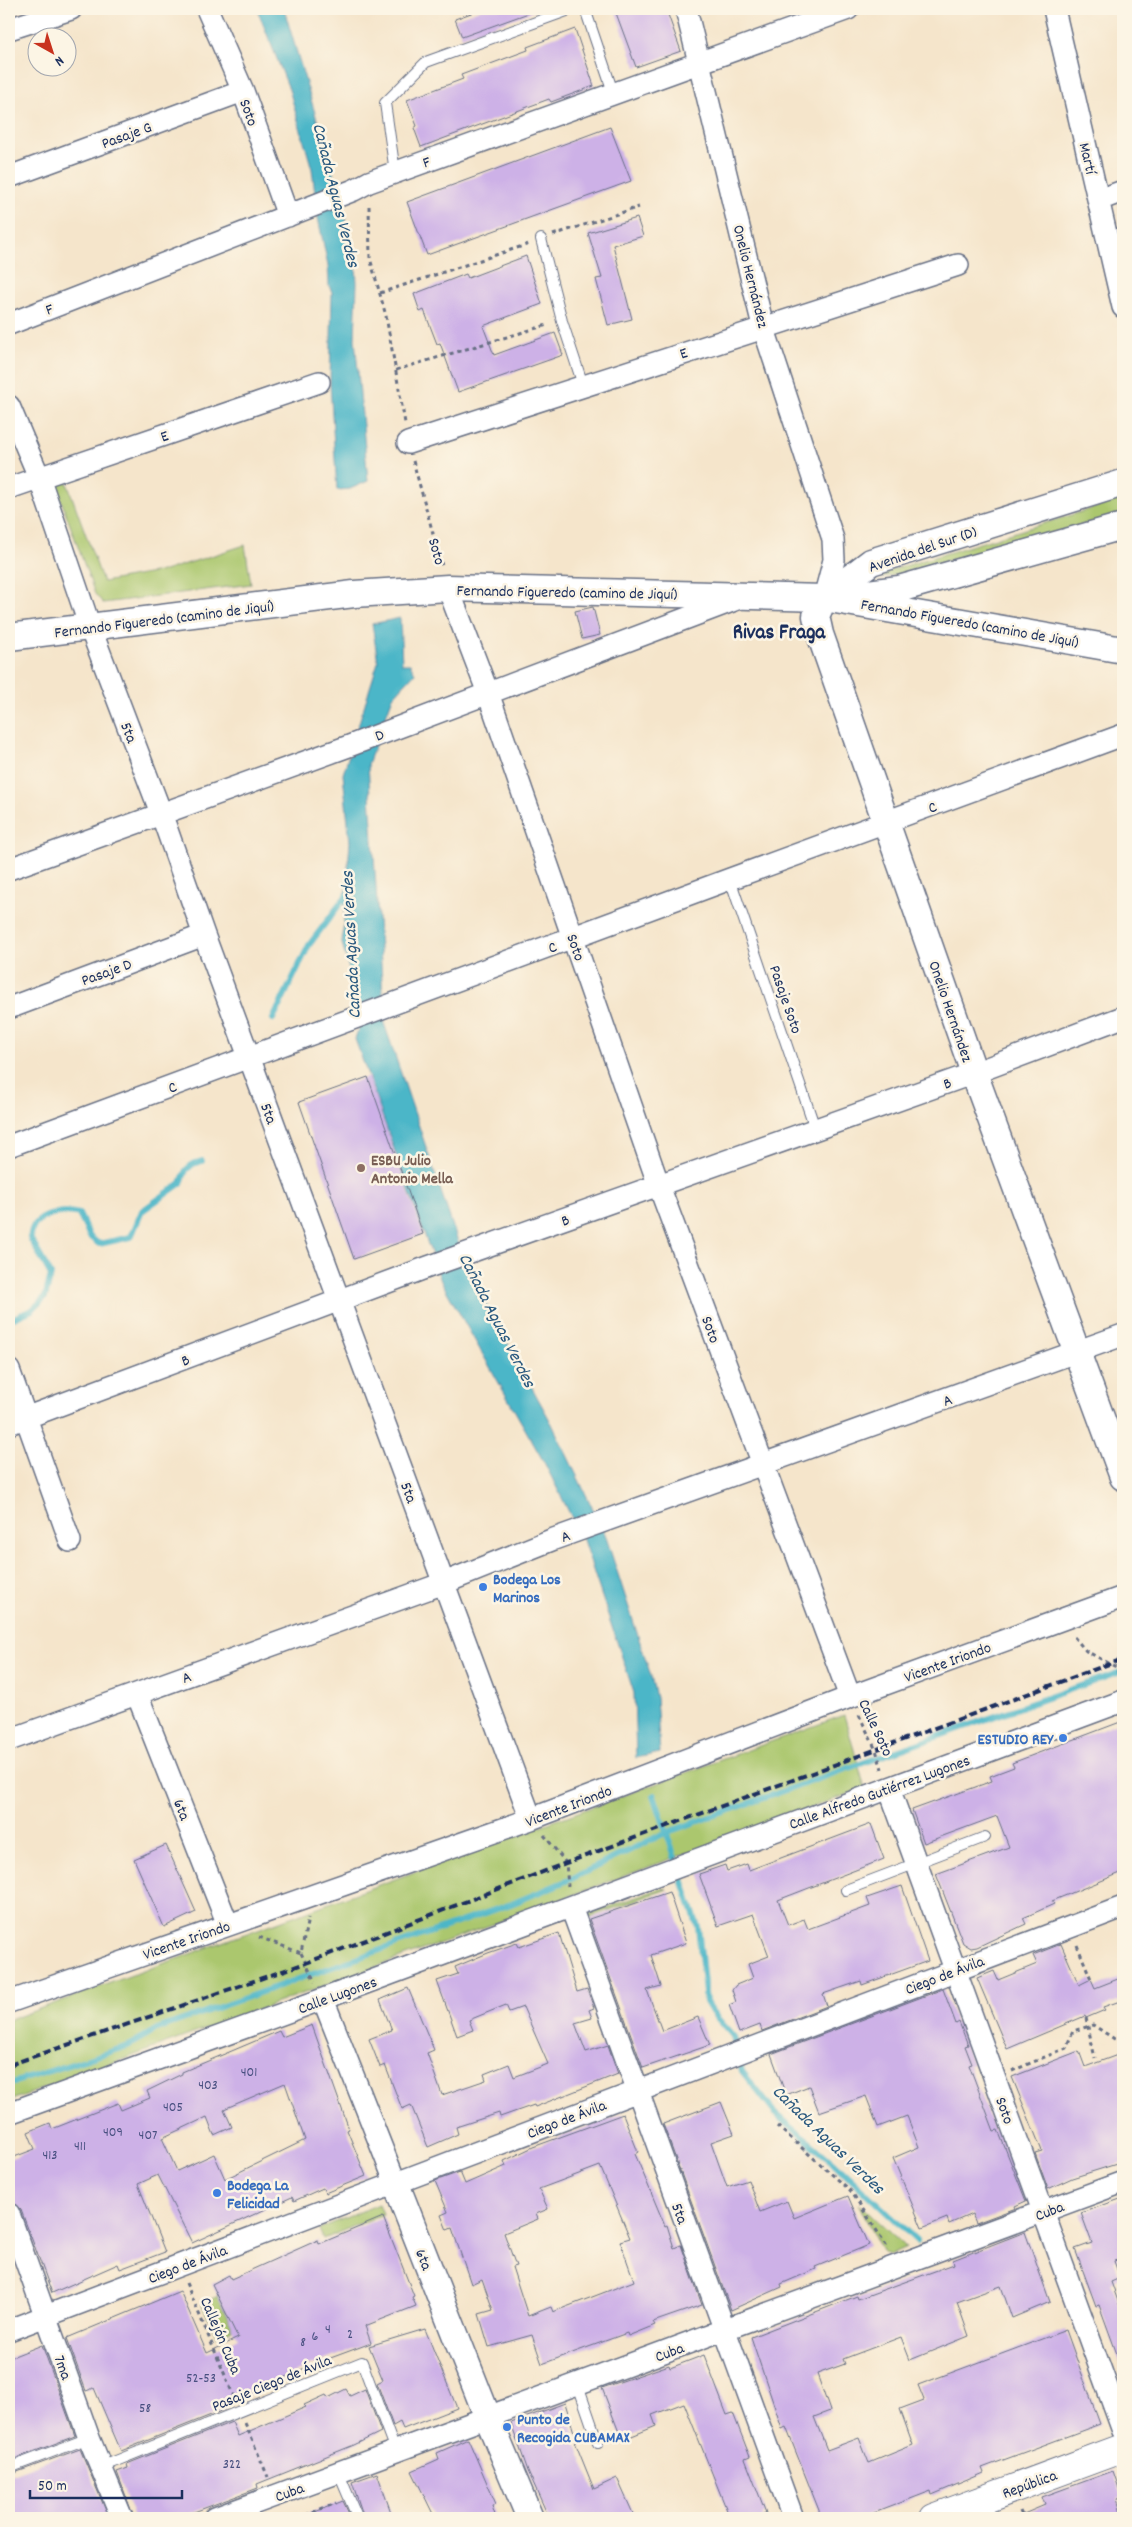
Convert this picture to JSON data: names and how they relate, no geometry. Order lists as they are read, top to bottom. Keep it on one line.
{"streets":{"main road":["República"],"street":["Soto","Pasaje G","Martí","F","Onelio Hernández","E","Avenida del Sur (D)","Fernando Figueredo (camino de Jiquí)","5ta","D","C","Pasaje D","B","A","Vicente Iriondo","Calle Alfredo Gutiérrez Lugones","6ta","Ciego de Ávila","Calle Lugones","Cuba","7ma"],"lane":["Pasaje Soto","Pasaje Ciego de Ávila"],"path":["Calle Soto","Callejón Cuba"]},"crossings":[["Soto","Pasaje G"],["Soto","F"],["Soto","E"],["Soto","Fernando Figueredo (camino de Jiquí)"],["Soto","D"],["Soto","C"],["Soto","B"],["Soto","A"],["Soto","Vicente Iriondo"],["Soto","Calle Soto"],["Soto","Calle Alfredo Gutiérrez Lugones"],["Soto","Ciego de Ávila"],["Soto","Cuba"],["F","Onelio Hernández"],["Onelio Hernández","E"],["Onelio Hernández","Avenida del Sur (D)"],["Onelio Hernández","Fernando Figueredo (camino de Jiquí)"],["Onelio Hernández","C"],["Onelio Hernández","B"],["Onelio Hernández","A"],["E","5ta"],["Avenida del Sur (D)","Fernando Figueredo (camino de Jiquí)"],["Fernando Figueredo (camino de Jiquí)","5ta"],["Fernando Figueredo (camino de Jiquí)","D"],["5ta","D"],["5ta","C"],["5ta","Pasaje D"],["5ta","B"],["5ta","A"],["5ta","Vicente Iriondo"],["5ta","Ciego de Ávila"],["5ta","Calle Lugones"],["5ta","Cuba"],["C","Pasaje Soto"],["Pasaje Soto","B"],["A","6ta"],["Vicente Iriondo","Calle Soto"],["Vicente Iriondo","6ta"],["Calle Alfredo Gutiérrez Lugones","Calle Lugones"],["6ta","Ciego de Ávila"],["6ta","Calle Lugones"],["6ta","Cuba"],["Ciego de Ávila","Callejón Cuba"],["Ciego de Ávila","7ma"],["Cuba","Callejón Cuba"],["Cuba","Pasaje Ciego de Ávila"],["Callejón Cuba","Pasaje Ciego de Ávila"],["7ma","Pasaje Ciego de Ávila"]],"districts":["Rivas Fraga"],"water":["Cañada Aguas Verdes"],"places":["ESBU Julio Antonio Mella","Bodega Los Marinos","ESTUDIO REY","Bodega La Felicidad","Punto de Recogida CUBAMAX"],"house_numbers":["401","403","405","409","407","411","413","4","2","6","8","52-53","58","322"],"scale_bar":"50 m","north":"bottom right"}
